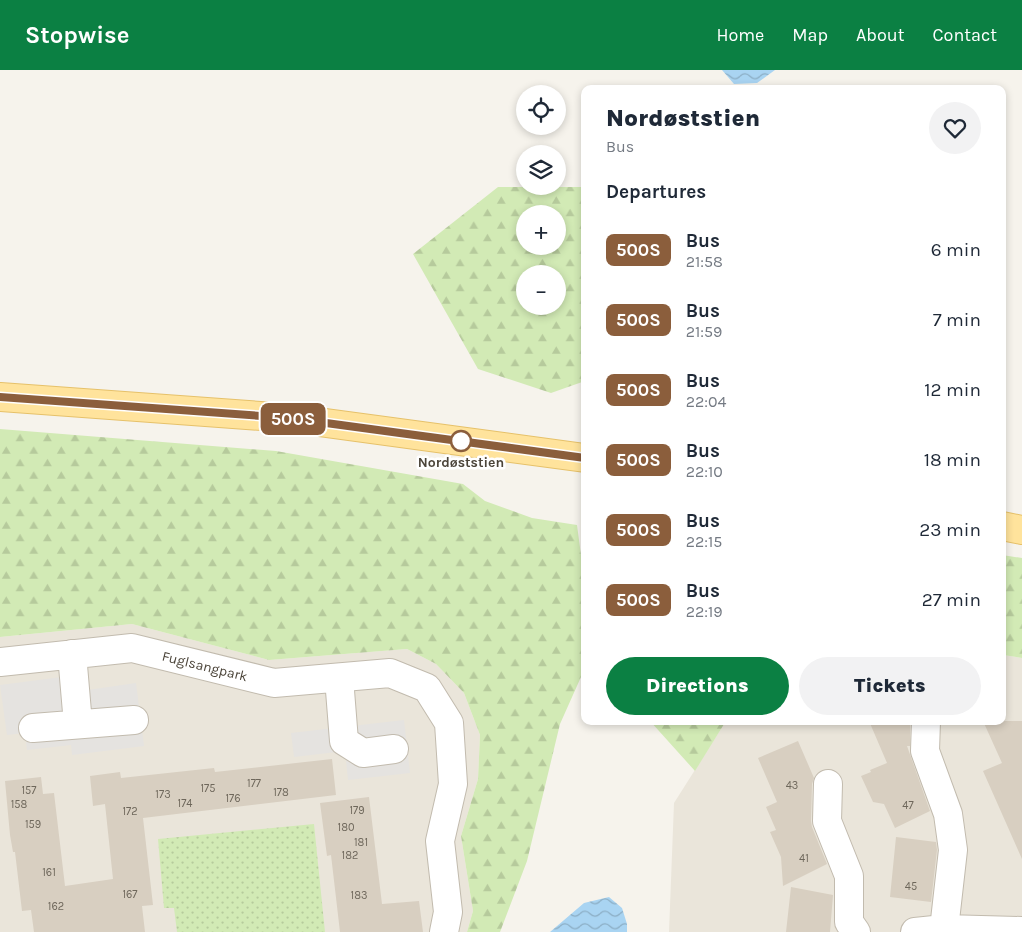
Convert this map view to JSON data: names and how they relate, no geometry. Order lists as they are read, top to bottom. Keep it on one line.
{"streets":{"street":["Fuglsangpark"]},"places":["Nordøststien"],"lines":["bus line 500S"],"house_numbers":["177","43","175","157","178","173","176","174","158","47","179","172","159","180","181","182","41","161","45","167","183","162"],"page":{"header":"Stopwise","nav":["Home","Map","About","Contact"],"on_map":"500S","map_buttons":["+","−"],"heading":[["Nordøststien","Bus"],"Departures"],"list":[{"mark":"500S","name":"Bus","note":"21:58","value":"6 min"},{"mark":"500S","name":"Bus","note":"21:59","value":"7 min"},{"mark":"500S","name":"Bus","note":"22:04","value":"12 min"},{"mark":"500S","name":"Bus","note":"22:10","value":"18 min"},{"mark":"500S","name":"Bus","note":"22:15","value":"23 min"},{"mark":"500S","name":"Bus","note":"22:19","value":"27 min"}],"buttons":["Directions","Tickets"]}}
